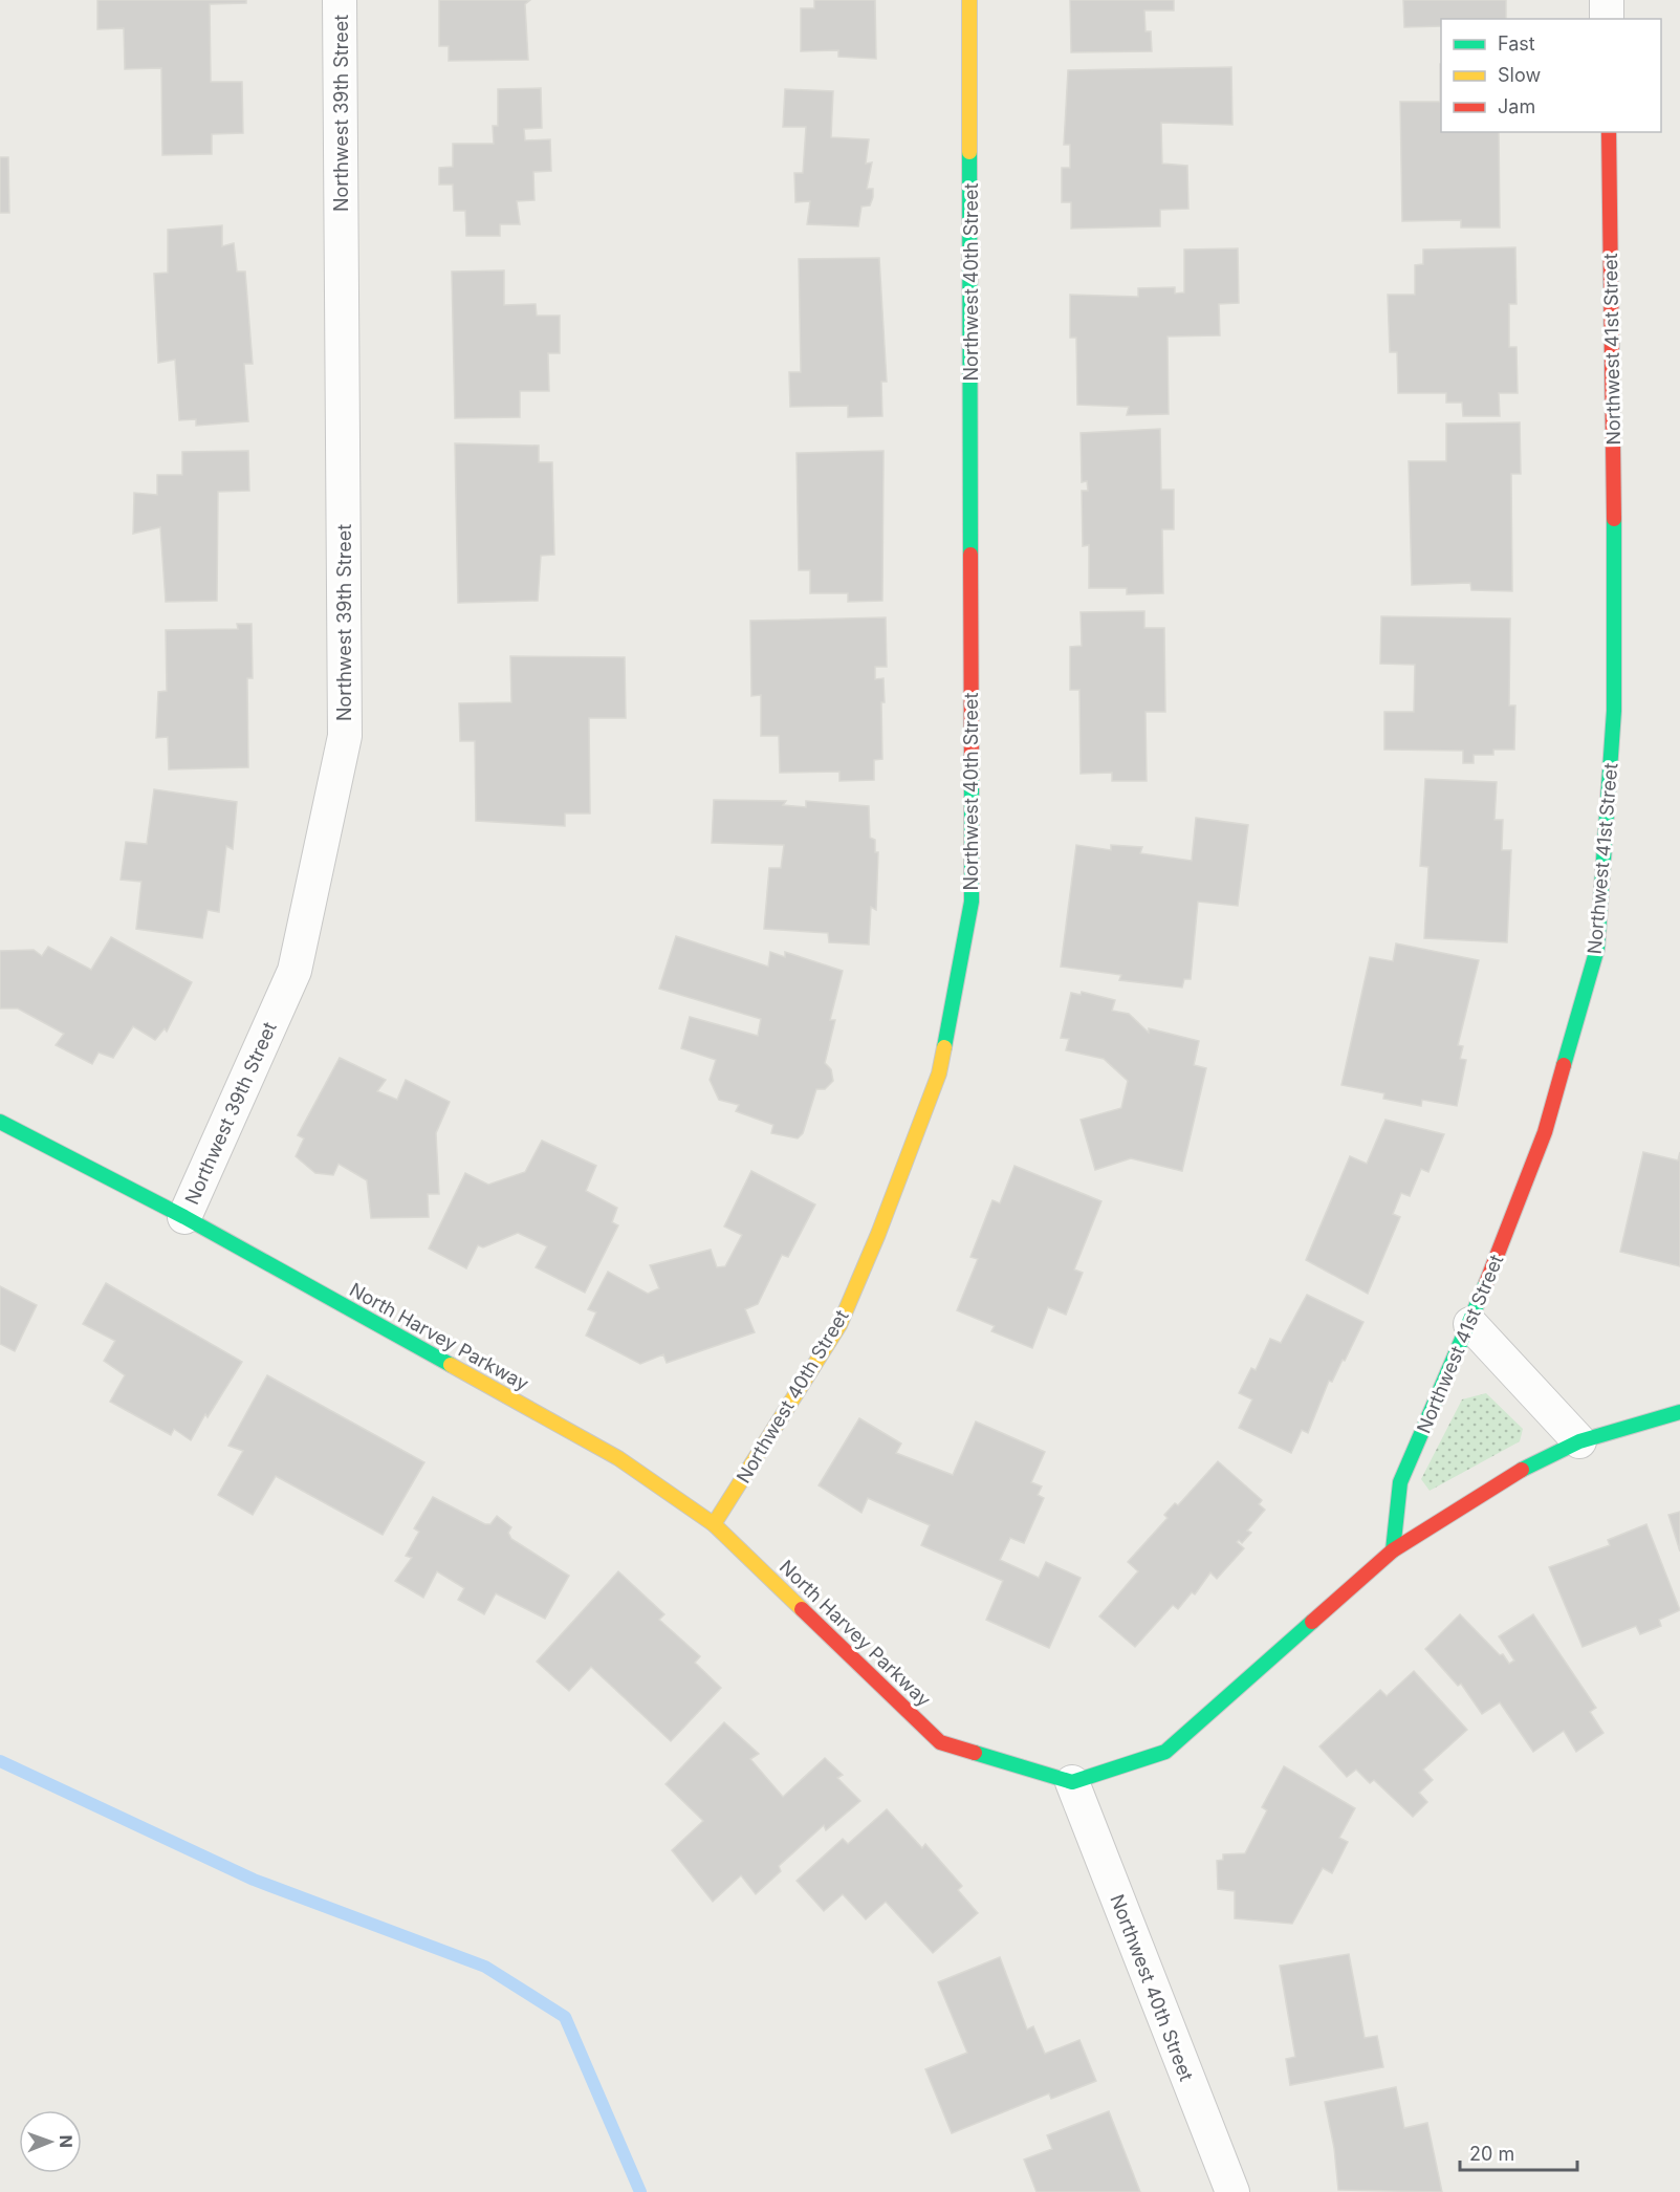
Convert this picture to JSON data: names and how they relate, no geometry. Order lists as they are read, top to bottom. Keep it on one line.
{"streets":{"street":["Northwest 39th Street","Northwest 40th Street","Northwest 41st Street","North Harvey Parkway"]},"crossings":[["Northwest 39th Street","North Harvey Parkway"],["Northwest 40th Street","North Harvey Parkway"]],"legend":["Fast","Slow","Jam"],"scale_bar":"20 m","north":"right"}
